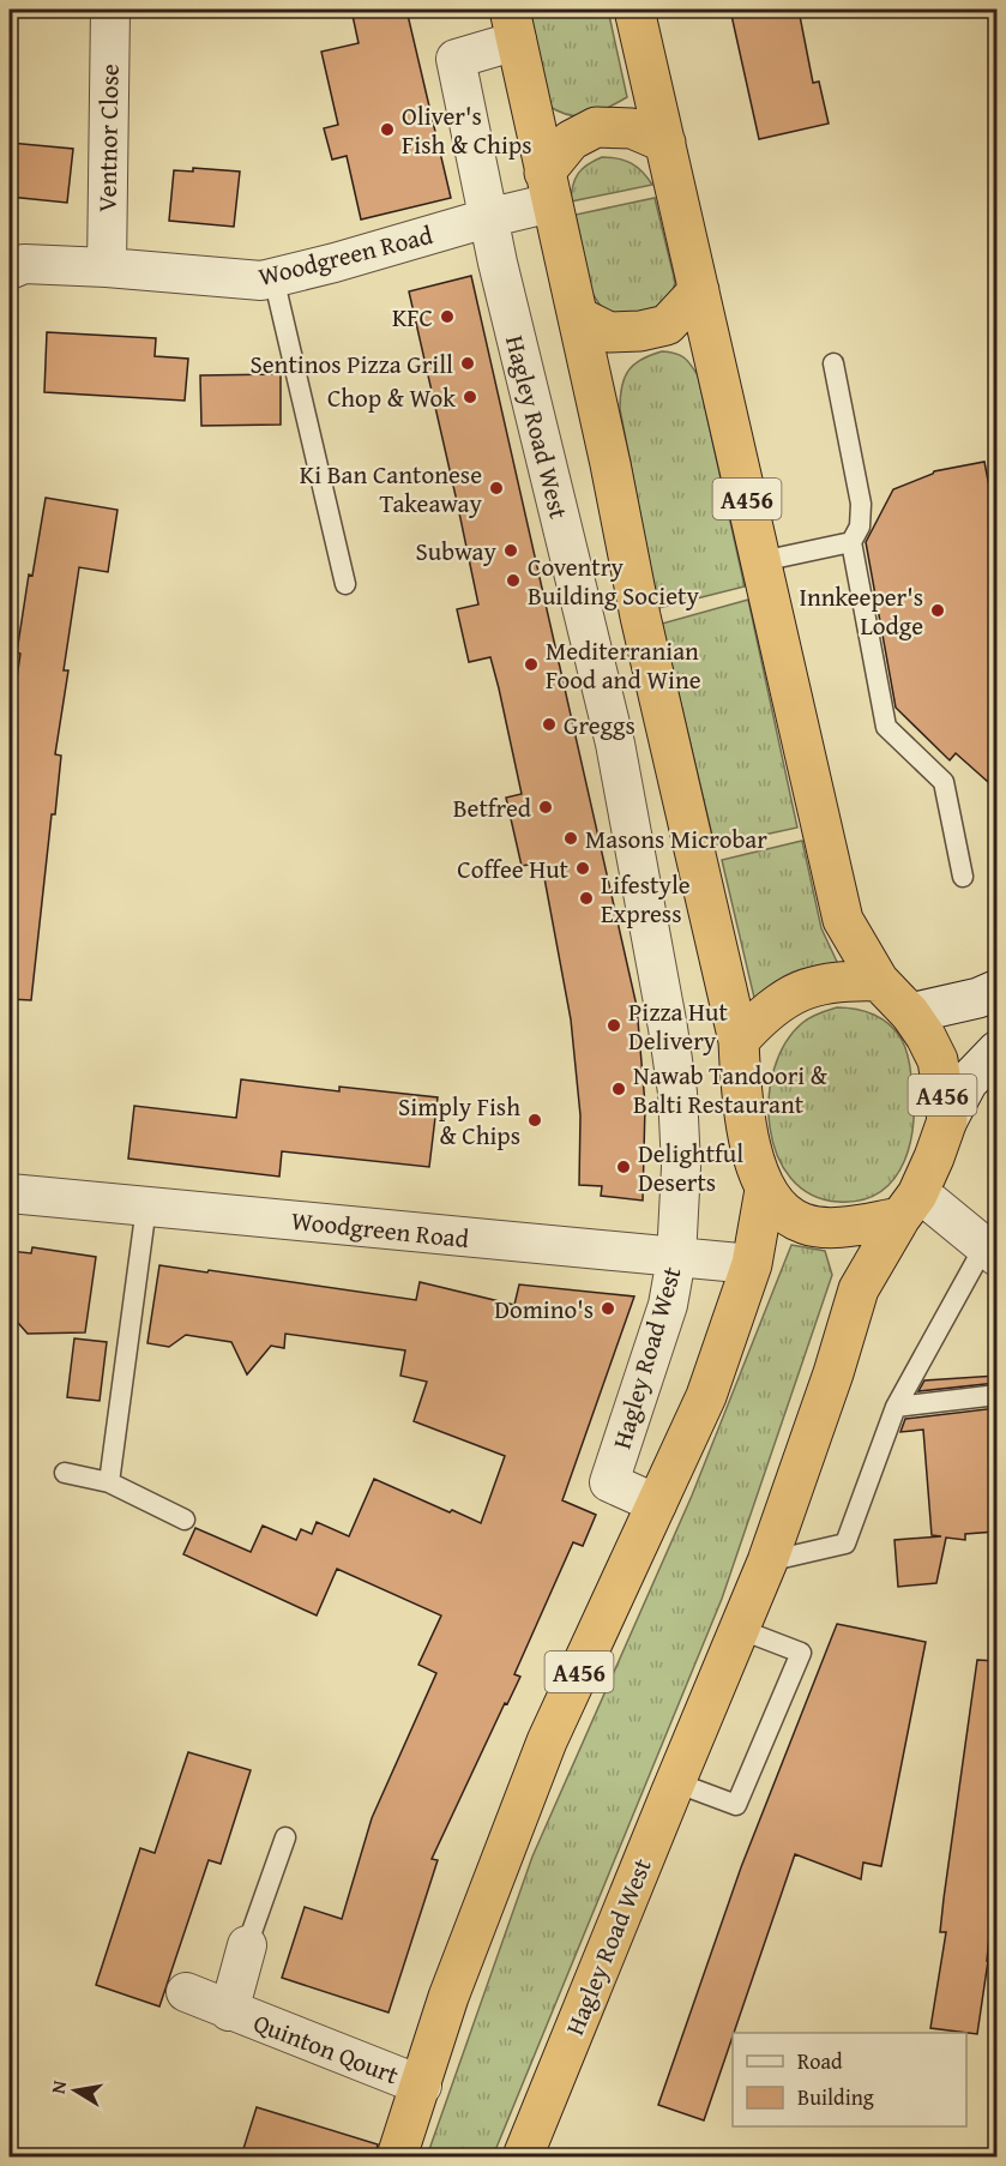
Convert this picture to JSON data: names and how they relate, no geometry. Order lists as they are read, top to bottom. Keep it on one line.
{"streets":{"highway":["Hagley Road West","A456"],"street":["Ventnor Close","Woodgreen Road","Quinton Qourt"]},"crossings":[["Ventnor Close","Woodgreen Road"],["Woodgreen Road","Hagley Road West"],["Woodgreen Road","A456"],["Hagley Road West","A456"],["A456","Quinton Qourt"]],"places":["Oliver's Fish & Chips","KFC","Sentinos Pizza Grill","Chop & Wok","Ki Ban Cantonese Takeaway","Subway","Coventry Building Society","Innkeeper's Lodge","Mediterranian Food and Wine","Greggs","Betfred","Masons Microbar","Coffee Hut","Lifestyle Express","Pizza Hut Delivery","Nawab Tandoori & Balti Restaurant","Simply Fish & Chips","Delightful Deserts","Domino's"],"legend":["Road","Building"],"north":"left"}
